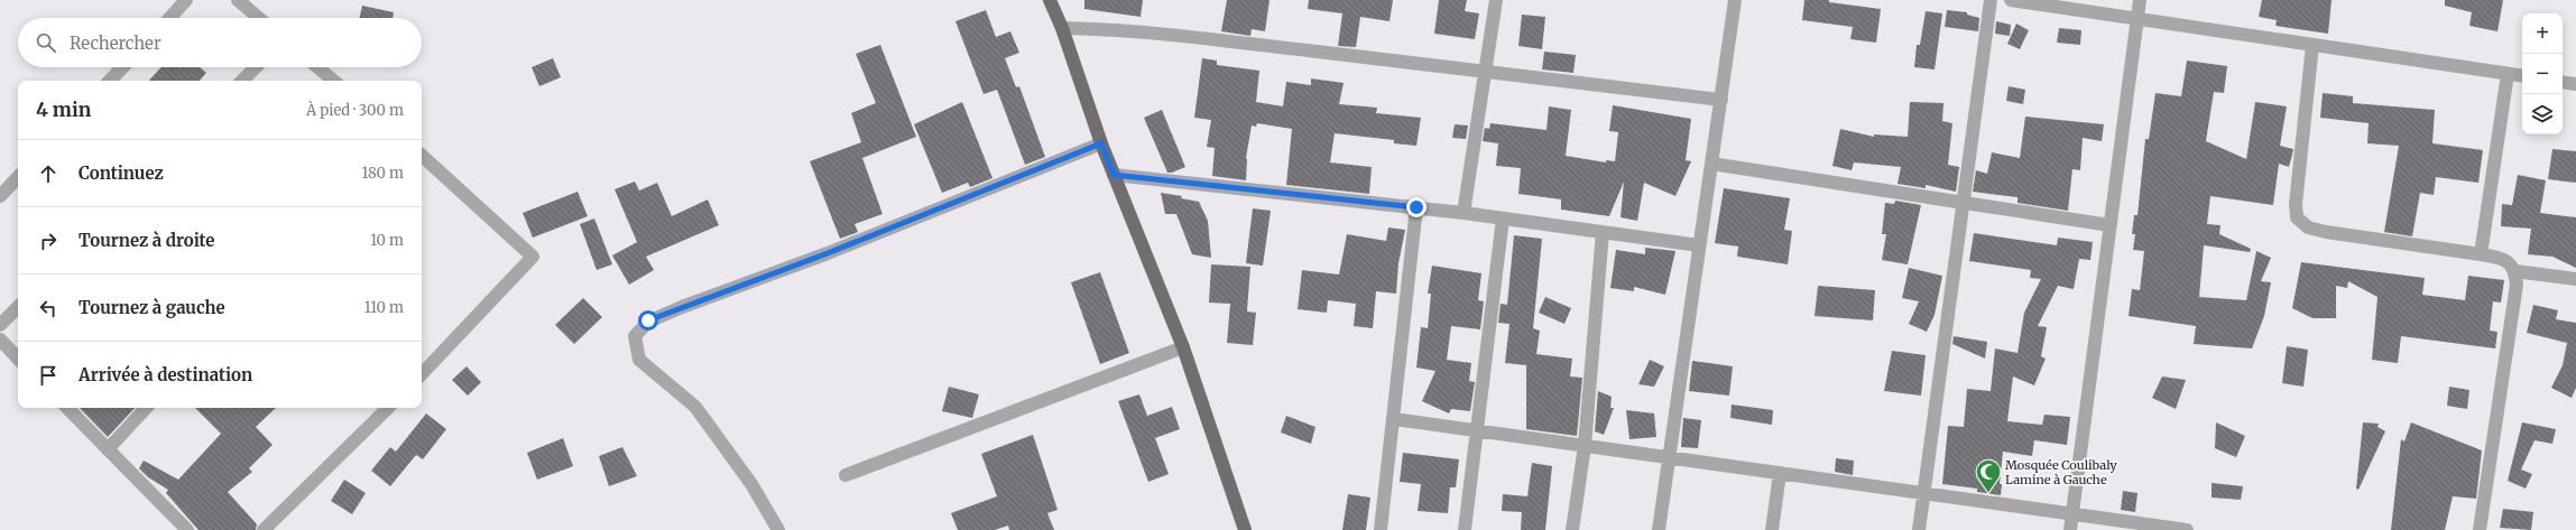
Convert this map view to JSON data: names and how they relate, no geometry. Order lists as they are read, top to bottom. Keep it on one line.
{"places":{"mosque":["Mosquée Coulibaly Lamine à Gauche"]},"page":{"map_buttons":["+","−"],"search":"Rechercher","heading":["4 min","À pied · 300 m"],"list":[["Continuez","180 m"],["Tournez à droite","10 m"],["Tournez à gauche","110 m"],"Arrivée à destination"]}}
